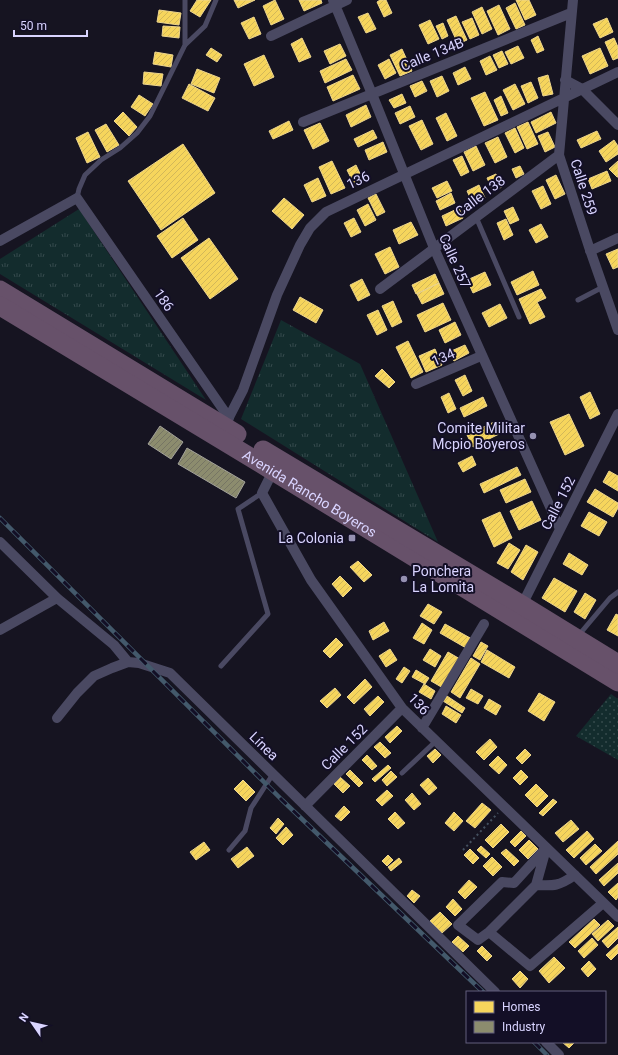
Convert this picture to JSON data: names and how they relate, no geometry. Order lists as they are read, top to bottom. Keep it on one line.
{"streets":{"highway":["Avenida Rancho Boyeros"],"street":["Calle 134B","136","Calle 259","Calle 138","Calle 257","186","134","Calle 152","Línea"]},"crossings":[["Calle 134B","Calle 259"],["Calle 134B","Calle 257"],["136","Calle 259"],["136","Calle 257"],["136","186"],["136","Avenida Rancho Boyeros"],["136","Calle 152"],["Calle 259","Calle 138"],["Calle 138","Calle 257"],["Calle 257","134"],["Calle 257","Calle 152"],["186","Avenida Rancho Boyeros"],["Avenida Rancho Boyeros","Calle 152"],["Calle 152","Línea"]],"places":{"other":["Comite Militar Mcpio Boyeros","Ponchera La Lomita"],"transit":["La Colonia"]},"legend":["Homes","Industry"],"scale_bar":"50 m","north":"top left"}
